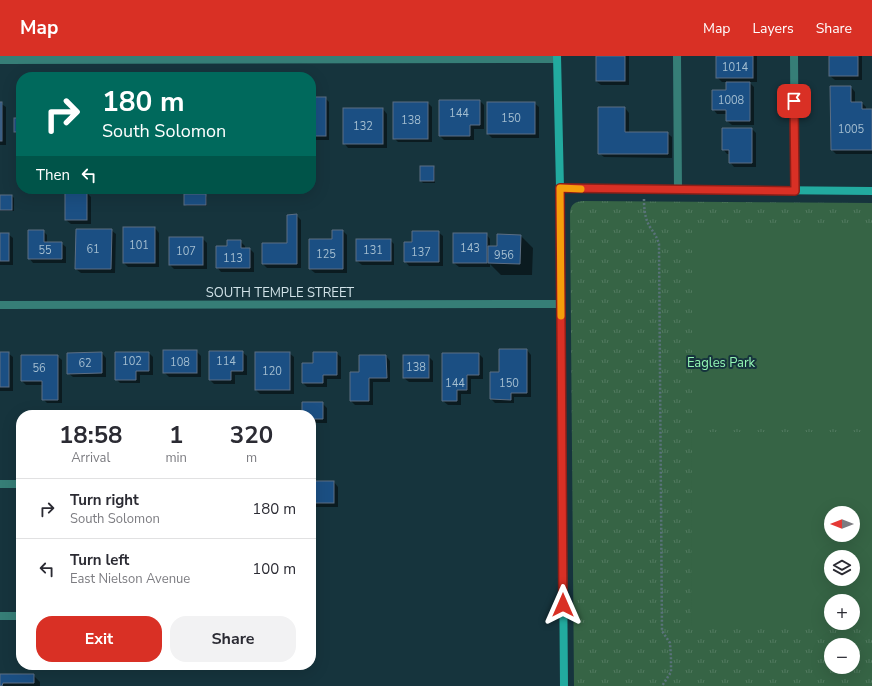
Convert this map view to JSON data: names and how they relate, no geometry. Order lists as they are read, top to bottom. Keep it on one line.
{"streets":{"street":["SOUTH TEMPLE STREET"]},"parks":["Eagles Park"],"house_numbers":["1014","1008","144","150","138","132","1005","101","143","61","55","131","107","137","125","956","113","102","114","108","62","138","56","120","144","150"],"north":"left","page":{"header":"Map","nav":["Map","Layers","Share"],"turn":["180 m","South Solomon"],"then":"Then","eta":["18:58","Arrival","1","min","320","m"],"list":[{"name":"Turn right","note":"South Solomon","value":"180 m"},{"name":"Turn left","note":"East Nielson Avenue","value":"100 m"}],"map_buttons":["+","−"],"buttons":["Exit","Share"]}}
